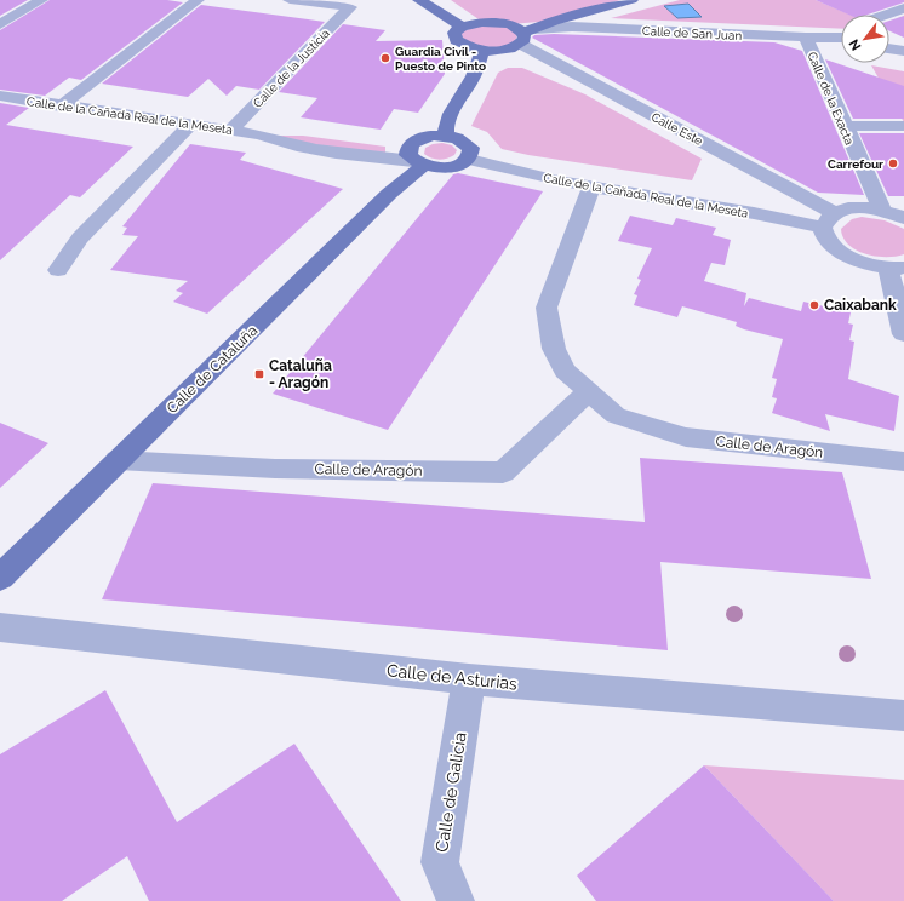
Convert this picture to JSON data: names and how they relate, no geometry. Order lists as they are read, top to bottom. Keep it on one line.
{"streets":{"main road":["Calle de Cataluña"],"street":["Calle de San Juan","Calle de la Justicia","Calle de la Exacta","Calle de la Cañada Real de la Meseta","Calle Este","Calle de Aragón","Calle de Asturias","Calle de Galicia"]},"crossings":[["Calle de San Juan","Calle de la Exacta"],["Calle de San Juan","Calle Este"],["Calle de la Justicia","Calle de la Cañada Real de la Meseta"],["Calle de la Cañada Real de la Meseta","Calle Este"],["Calle de la Cañada Real de la Meseta","Calle de Cataluña"],["Calle de la Cañada Real de la Meseta","Calle de Aragón"],["Calle de Cataluña","Calle de Aragón"],["Calle de Asturias","Calle de Galicia"]],"places":{"other":["Guardia Civil - Puesto de Pinto","Carrefour","Caixabank"],"transit":["Cataluña - Aragón"]},"north":"bottom left"}
